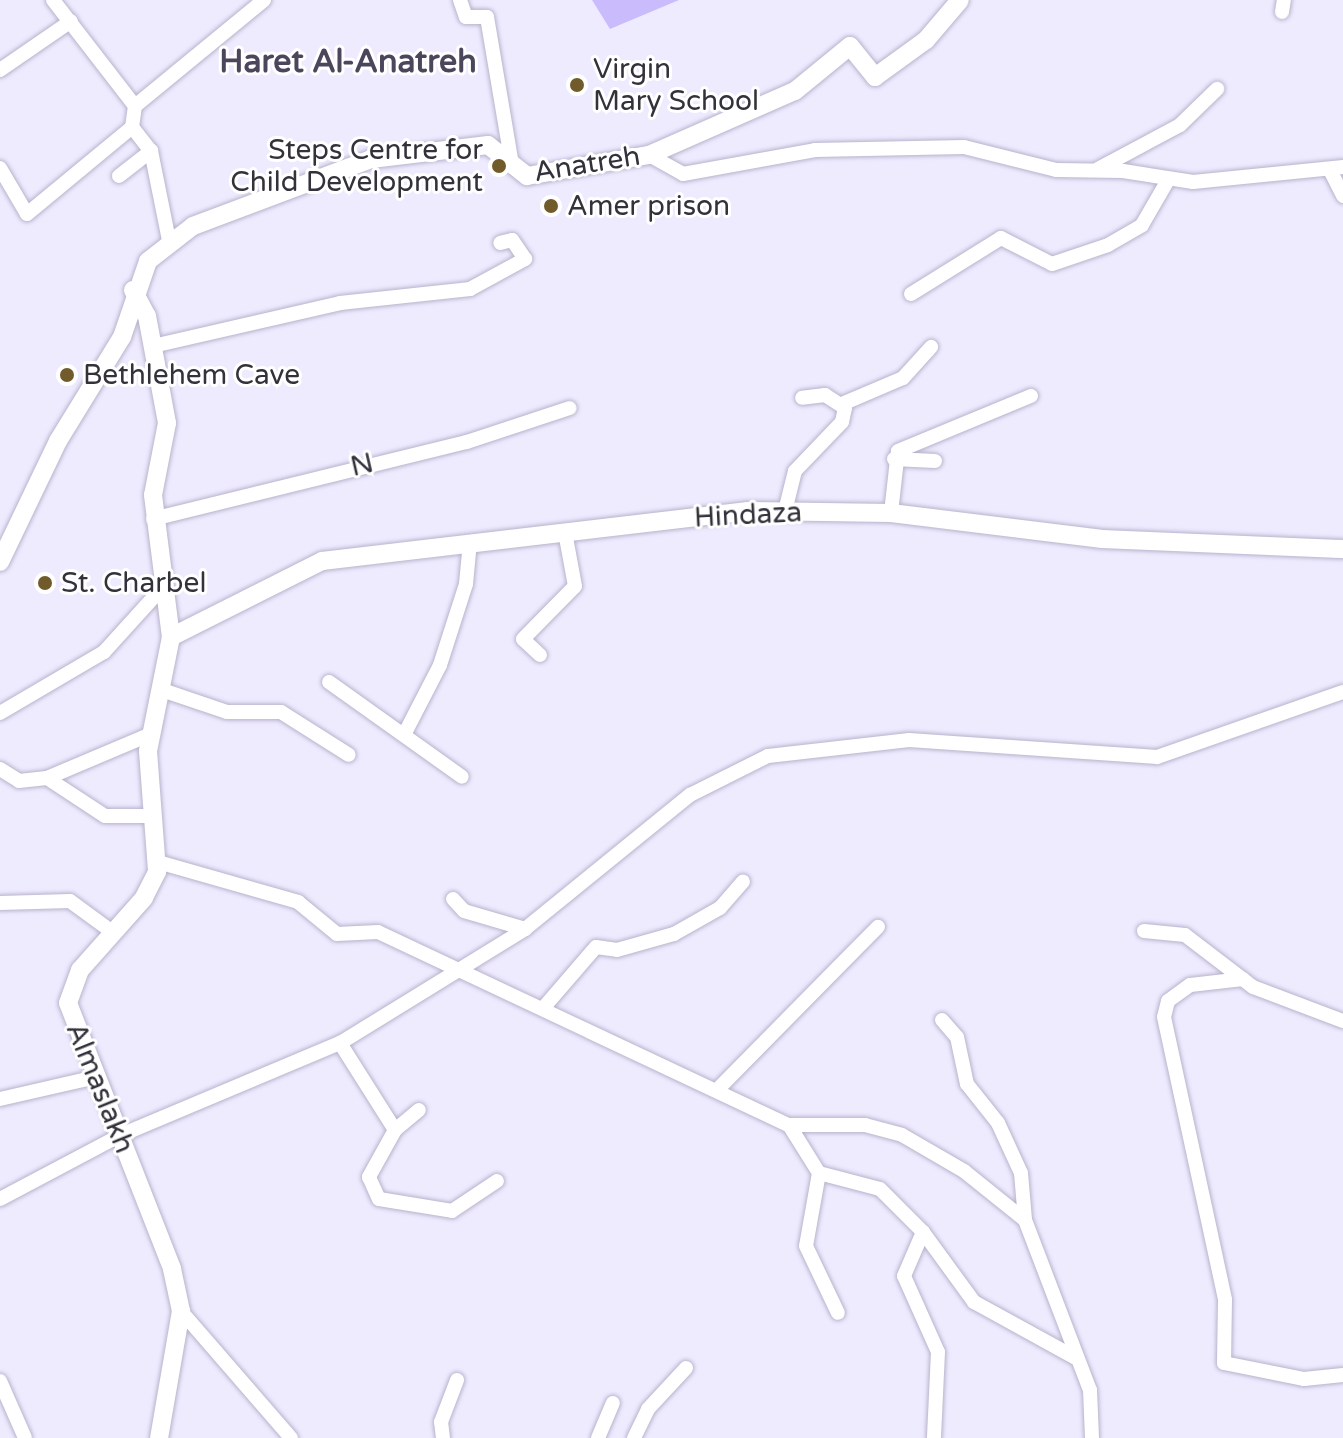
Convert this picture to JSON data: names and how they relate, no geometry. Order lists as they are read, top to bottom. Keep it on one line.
{"streets":{"street":["Anatreh","N","Hindaza","Almaslakh"]},"districts":["Haret Al-Anatreh"],"places":["Virgin Mary School","Steps Centre for Child Development","Amer prison","Bethlehem Cave","St. Charbel"]}
